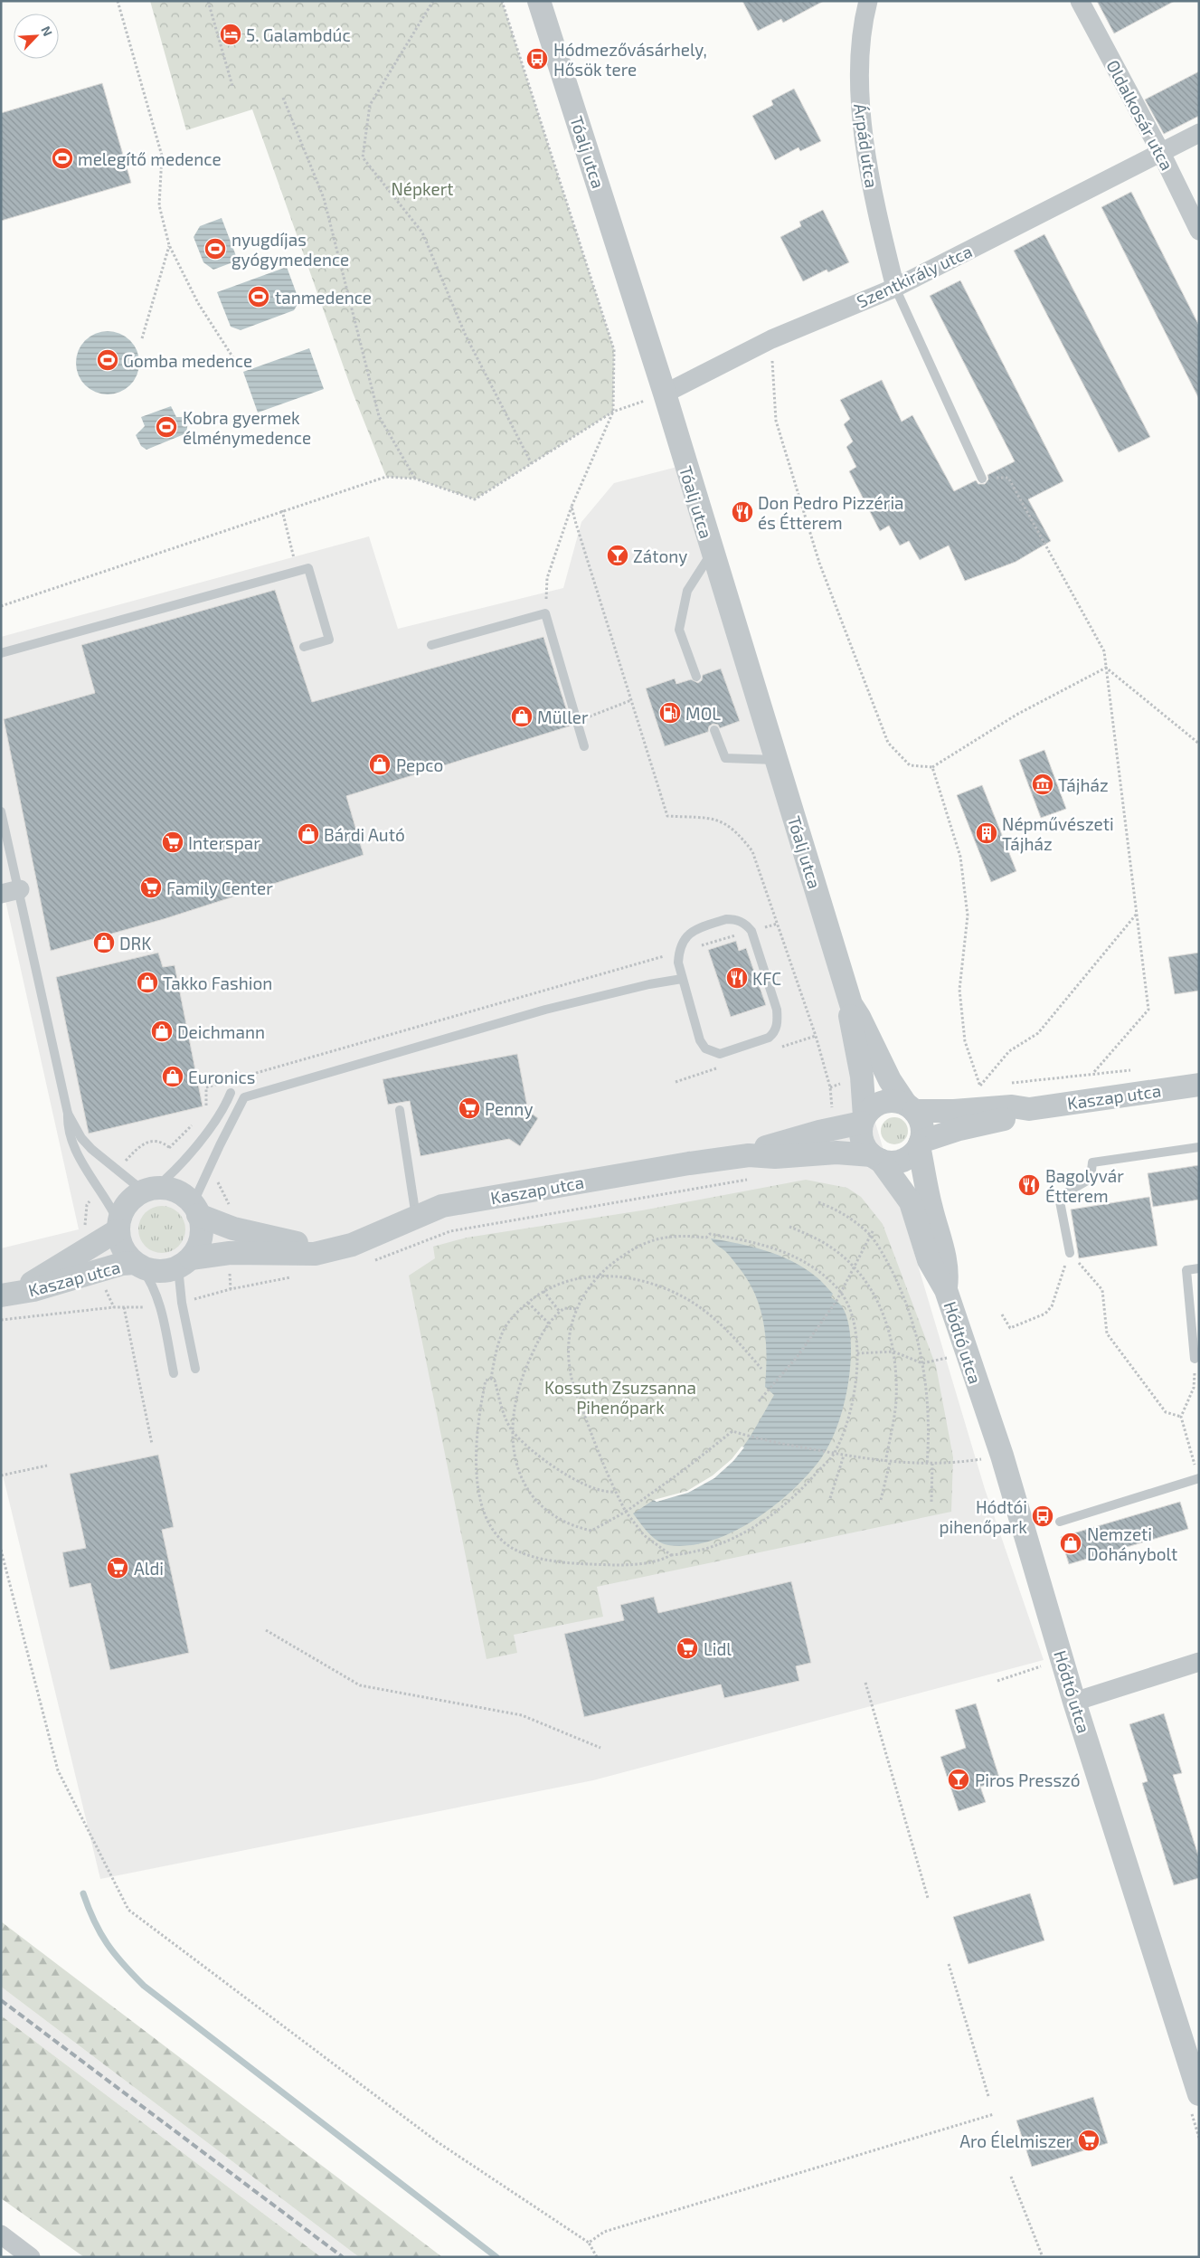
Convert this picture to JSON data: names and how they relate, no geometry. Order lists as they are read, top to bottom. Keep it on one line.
{"streets":{"street":["Oldalkosár utca","Árpád utca","Tóalj utca","Szentkirály utca","Kaszap utca","Hódtó utca"]},"crossings":[["Oldalkosár utca","Szentkirály utca"],["Árpád utca","Szentkirály utca"],["Tóalj utca","Szentkirály utca"],["Tóalj utca","Kaszap utca"],["Tóalj utca","Hódtó utca"],["Kaszap utca","Hódtó utca"]],"parks":["Népkert","Kossuth Zsuzsanna Pihenőpark"],"places":{"hotel":["5. Galambdúc"],"bus stop":["Hódmezővásárhely, Hősök tere","Hódtói pihenőpark"],"sports":["melegítő medence","nyugdíjas gyógymedence","tanmedence","Gomba medence","Kobra gyermek élménymedence"],"restaurant":["Don Pedro Pizzéria és Étterem","KFC","Bagolyvár Étterem"],"bar":["Zátony","Piros Presszó"],"fuel station":["MOL"],"shop":["Müller","Pepco","Bárdi Autó","DRK","Takko Fashion","Deichmann","Euronics","Nemzeti Dohánybolt"],"museum":["Tájház"],"building":["Népművészeti Tájház"],"supermarket":["Interspar","Family Center","Penny","Aldi","Lidl","Aro Élelmiszer"]},"north":"top right"}
